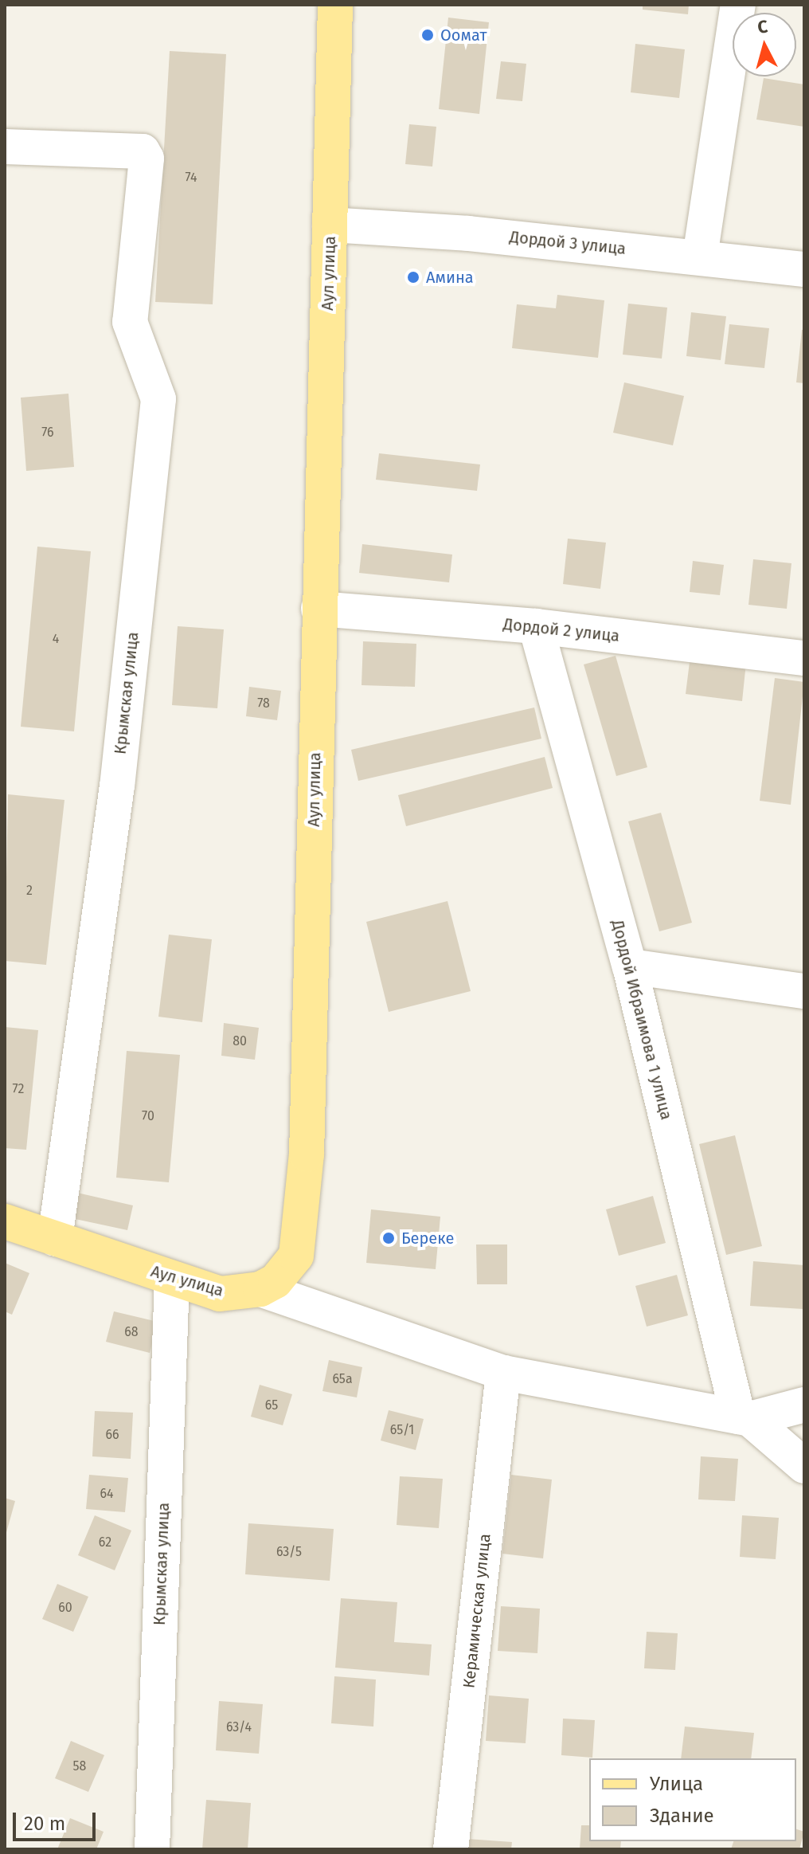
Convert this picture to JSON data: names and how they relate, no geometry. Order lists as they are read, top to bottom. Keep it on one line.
{"streets":{"main road":["Аул улица"],"street":["Дордой 3 улица","Дордой 2 улица","Крымская улица","Дордой Ибраимова 1 улица","Керамическая улица"]},"crossings":[["Дордой 3 улица","Аул улица"],["Аул улица","Дордой 2 улица"],["Аул улица","Крымская улица"],["Дордой 2 улица","Дордой Ибраимова 1 улица"]],"places":["Оомат","Амина","Береке"],"house_numbers":["74","76","4","78","2","80","72","70","68","65а","65","65/1","66","64","62","63/5","60","63/4","58"],"legend":["Улица","Здание"],"scale_bar":"20 m","north":"top"}
